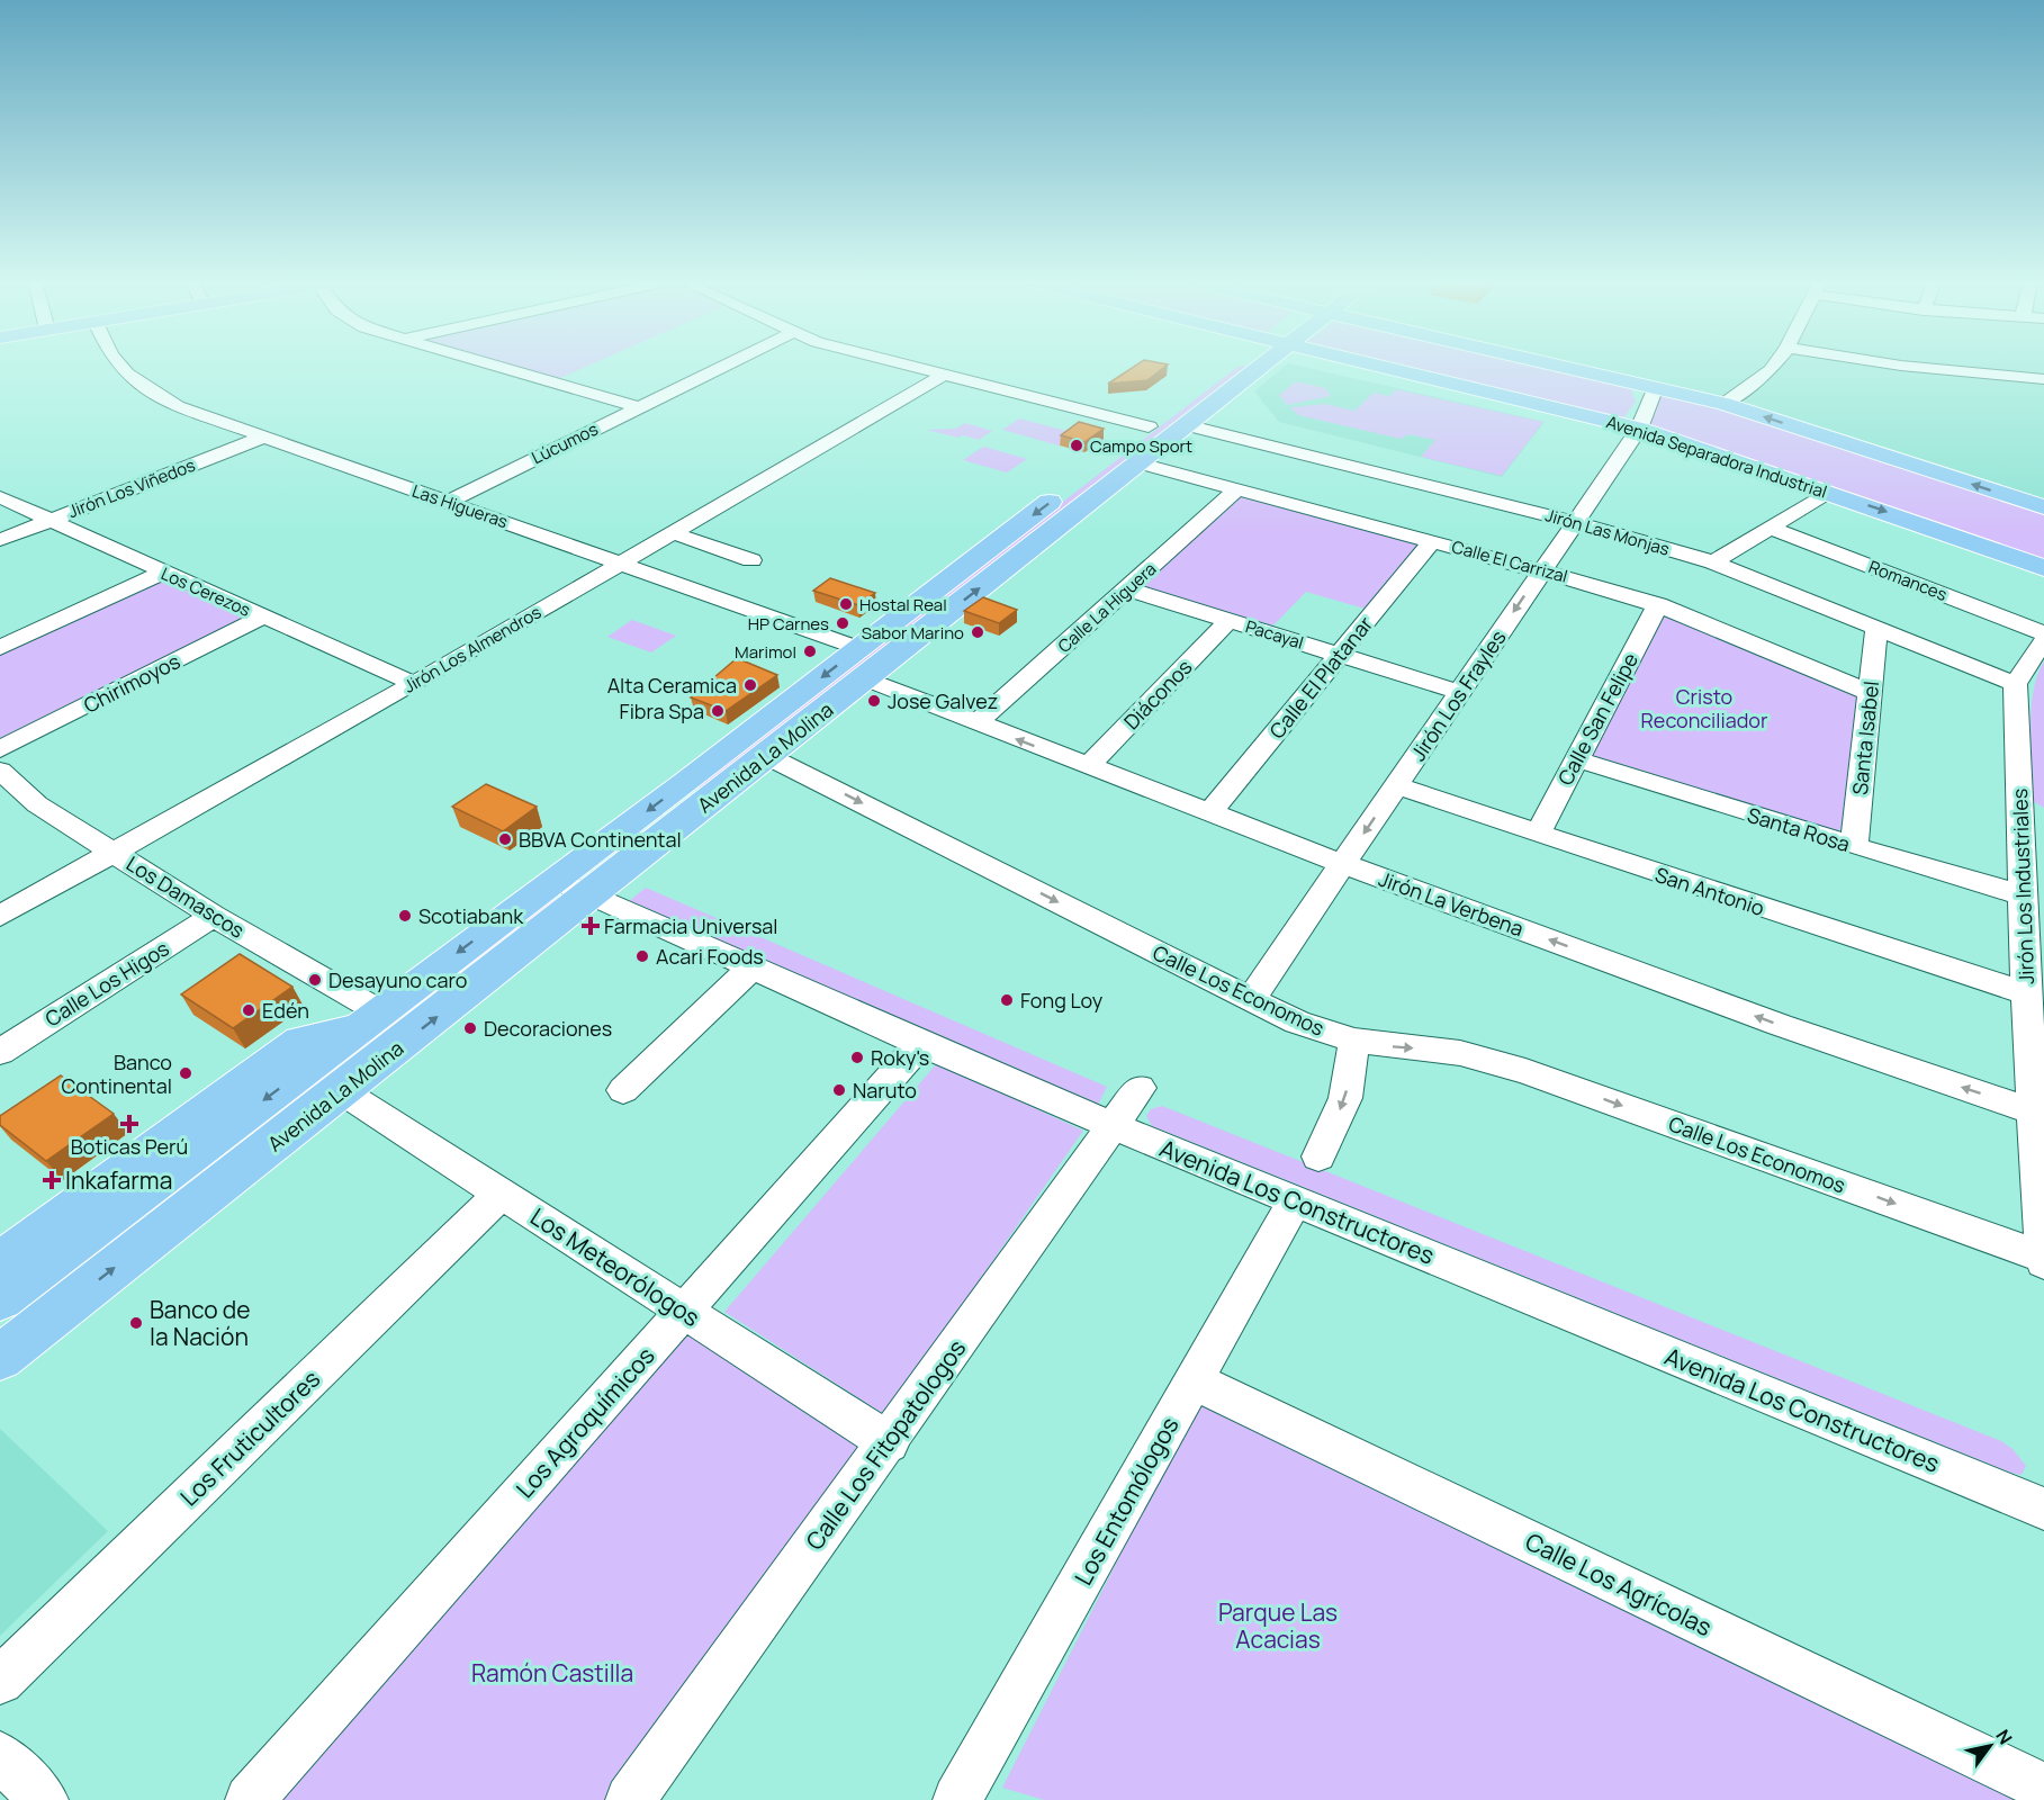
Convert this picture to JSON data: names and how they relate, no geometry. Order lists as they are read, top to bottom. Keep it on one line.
{"streets":{"main road":["Avenida Separadora Industrial","Avenida La Molina"],"street":["Lúcumos","Jirón Los Viñedos","Las Higueras","Jirón Las Monjas","Calle El Carrizal","Romances","Los Cerezos","Calle La Higuera","Pacayal","Jirón Los Almendros","Calle El Platanar","Chirimoyos","Diáconos","Jirón Los Frayles","Calle San Felipe","Santa Isabel","Santa Rosa","Jirón Los Industriales","San Antonio","Los Damascos","Jirón La Verbena","Calle Los Higos","Calle Los Economos","Avenida Los Constructores","Los Meteorólogos","Los Agroquímicos","Los Fruticultores","Calle Los Fitopatologos","Los Entomólogos","Calle Los Agrícolas"]},"crossings":[["Lúcumos","Las Higueras"],["Avenida Separadora Industrial","Jirón Los Frayles"],["Jirón Los Viñedos","Las Higueras"],["Jirón Los Viñedos","Los Cerezos"],["Las Higueras","Jirón Los Almendros"],["Las Higueras","Avenida La Molina"],["Jirón Las Monjas","Jirón Los Frayles"],["Jirón Las Monjas","Santa Isabel"],["Jirón Las Monjas","Avenida La Molina"],["Jirón Las Monjas","Jirón Los Industriales"],["Calle El Carrizal","Calle La Higuera"],["Calle El Carrizal","Calle El Platanar"],["Calle El Carrizal","Jirón Los Frayles"],["Calle El Carrizal","Calle San Felipe"],["Calle El Carrizal","Santa Isabel"],["Calle El Carrizal","Avenida La Molina"],["Los Cerezos","Jirón Los Almendros"],["Los Cerezos","Chirimoyos"],["Calle La Higuera","Pacayal"],["Calle La Higuera","Jirón La Verbena"],["Pacayal","Calle El Platanar"],["Pacayal","Diáconos"],["Pacayal","Jirón Los Frayles"],["Jirón Los Almendros","Los Damascos"],["Calle El Platanar","Jirón La Verbena"],["Diáconos","Jirón La Verbena"],["Jirón Los Frayles","San Antonio"],["Jirón Los Frayles","Jirón La Verbena"],["Jirón Los Frayles","Calle Los Economos"],["Calle San Felipe","Santa Rosa"],["Calle San Felipe","San Antonio"],["Santa Isabel","Santa Rosa"],["Avenida La Molina","Los Damascos"],["Avenida La Molina","Jirón La Verbena"],["Avenida La Molina","Calle Los Economos"],["Avenida La Molina","Avenida Los Constructores"],["Avenida La Molina","Los Meteorólogos"],["Santa Rosa","Jirón Los Industriales"],["Jirón Los Industriales","San Antonio"],["Jirón Los Industriales","Jirón La Verbena"],["Jirón Los Industriales","Calle Los Economos"],["Los Damascos","Calle Los Higos"],["Avenida Los Constructores","Los Agroquímicos"],["Avenida Los Constructores","Calle Los Fitopatologos"],["Avenida Los Constructores","Los Entomólogos"],["Los Meteorólogos","Los Agroquímicos"],["Los Meteorólogos","Los Fruticultores"],["Los Meteorólogos","Calle Los Fitopatologos"],["Los Entomólogos","Calle Los Agrícolas"]],"one_way":["Jirón La Verbena","Calle Los Economos"],"parks":["Cristo Reconciliador","Parque Las Acacias","Ramón Castilla"],"places":{"other":["Campo Sport","Hostal Real","HP Carnes","Sabor Marino","Marimol","Alta Ceramica","Jose Galvez","Fibra Spa","BBVA Continental","Scotiabank","Acari Foods","Desayuno caro","Fong Loy","Edén","Decoraciones","Roky's","Banco Continental","Naruto","Banco de la Nación"],"health":["Farmacia Universal","Boticas Perú","Inkafarma"]},"north":"top right"}
